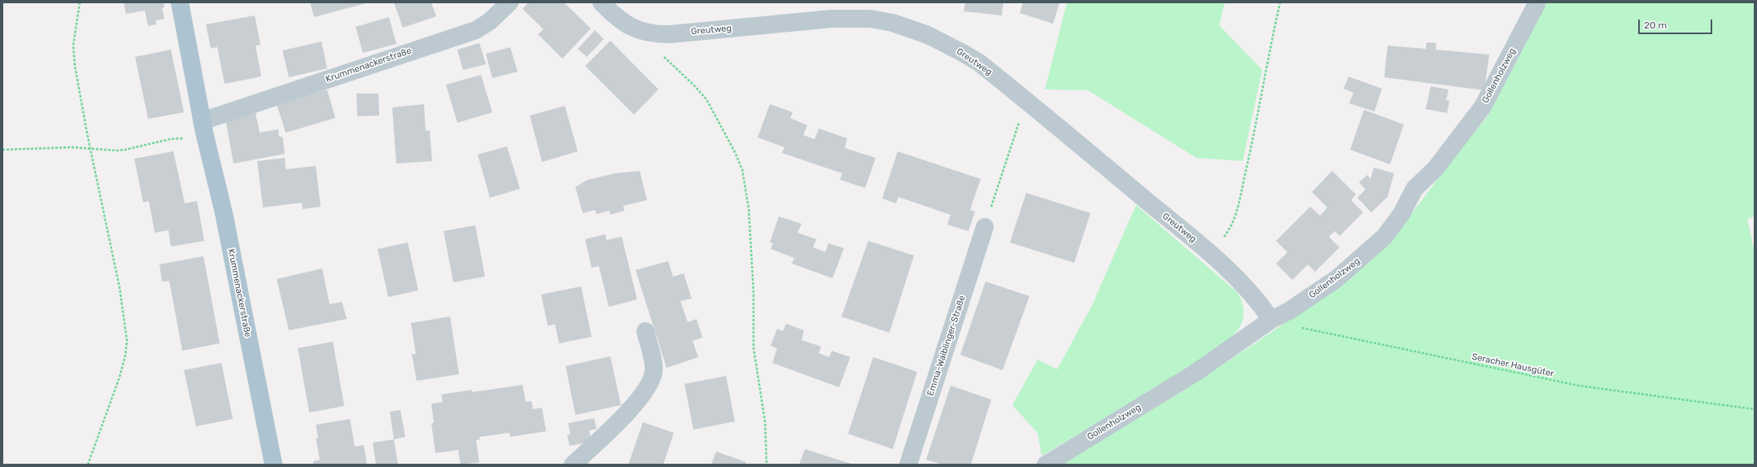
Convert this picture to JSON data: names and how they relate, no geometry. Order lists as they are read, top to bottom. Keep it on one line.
{"streets":{"main road":["Krummenackerstraße"],"street":["Greutweg","Gollenholzweg","Emma-Waiblinger-Straße"],"path":["Seracher Hausgüter"]},"crossings":[["Greutweg","Gollenholzweg"],["Greutweg","Seracher Hausgüter"],["Gollenholzweg","Seracher Hausgüter"]],"scale_bar":"20 m"}
